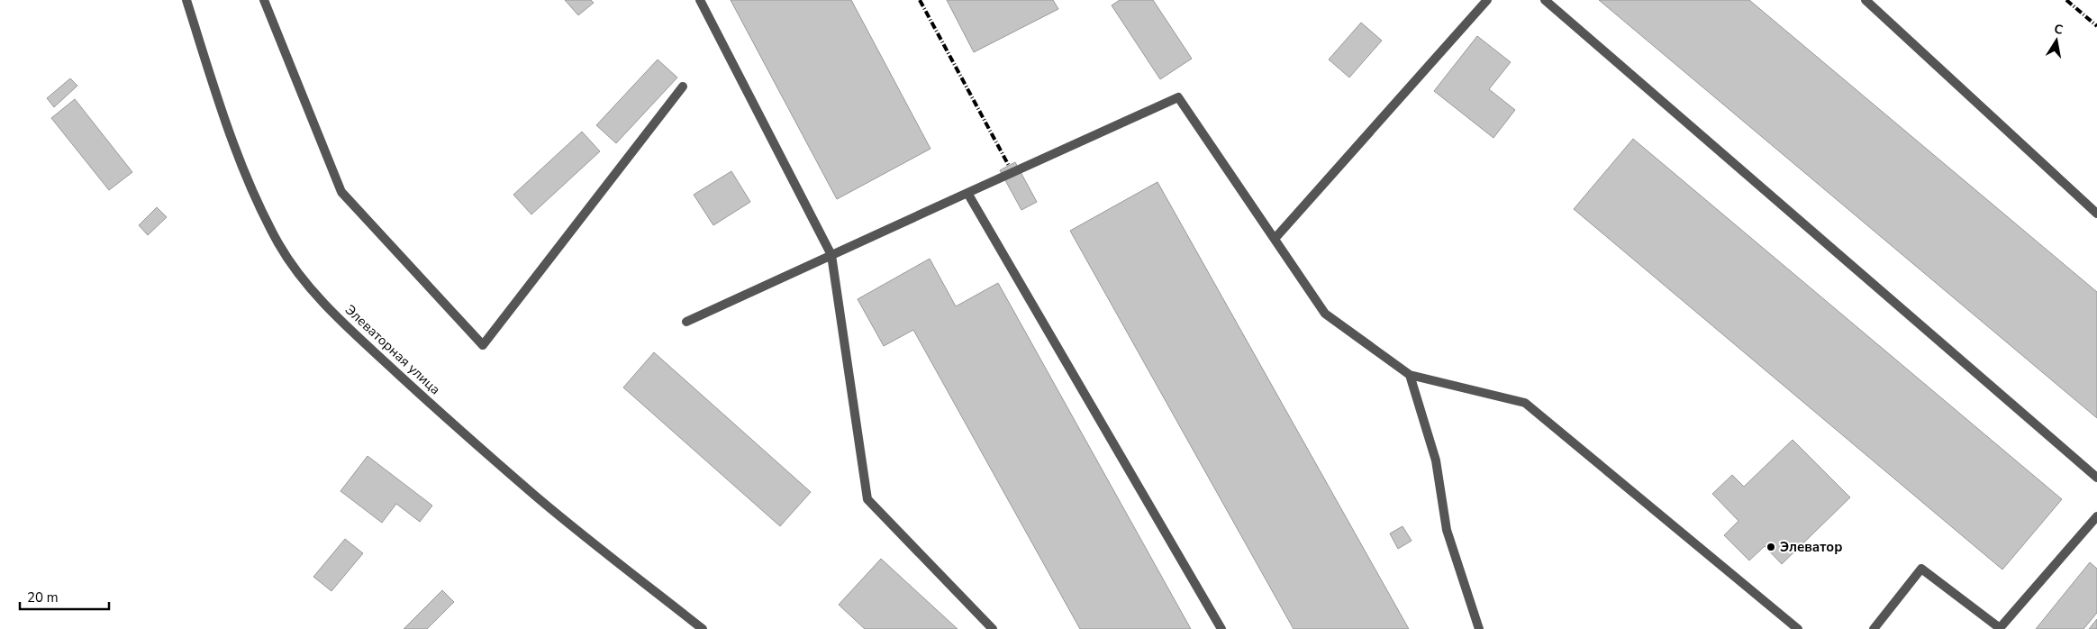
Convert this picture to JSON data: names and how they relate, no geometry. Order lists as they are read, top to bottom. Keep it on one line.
{"streets":{"street":["Элеваторная улица"]},"places":["Элеватор"],"scale_bar":"20 m","north":"top"}
